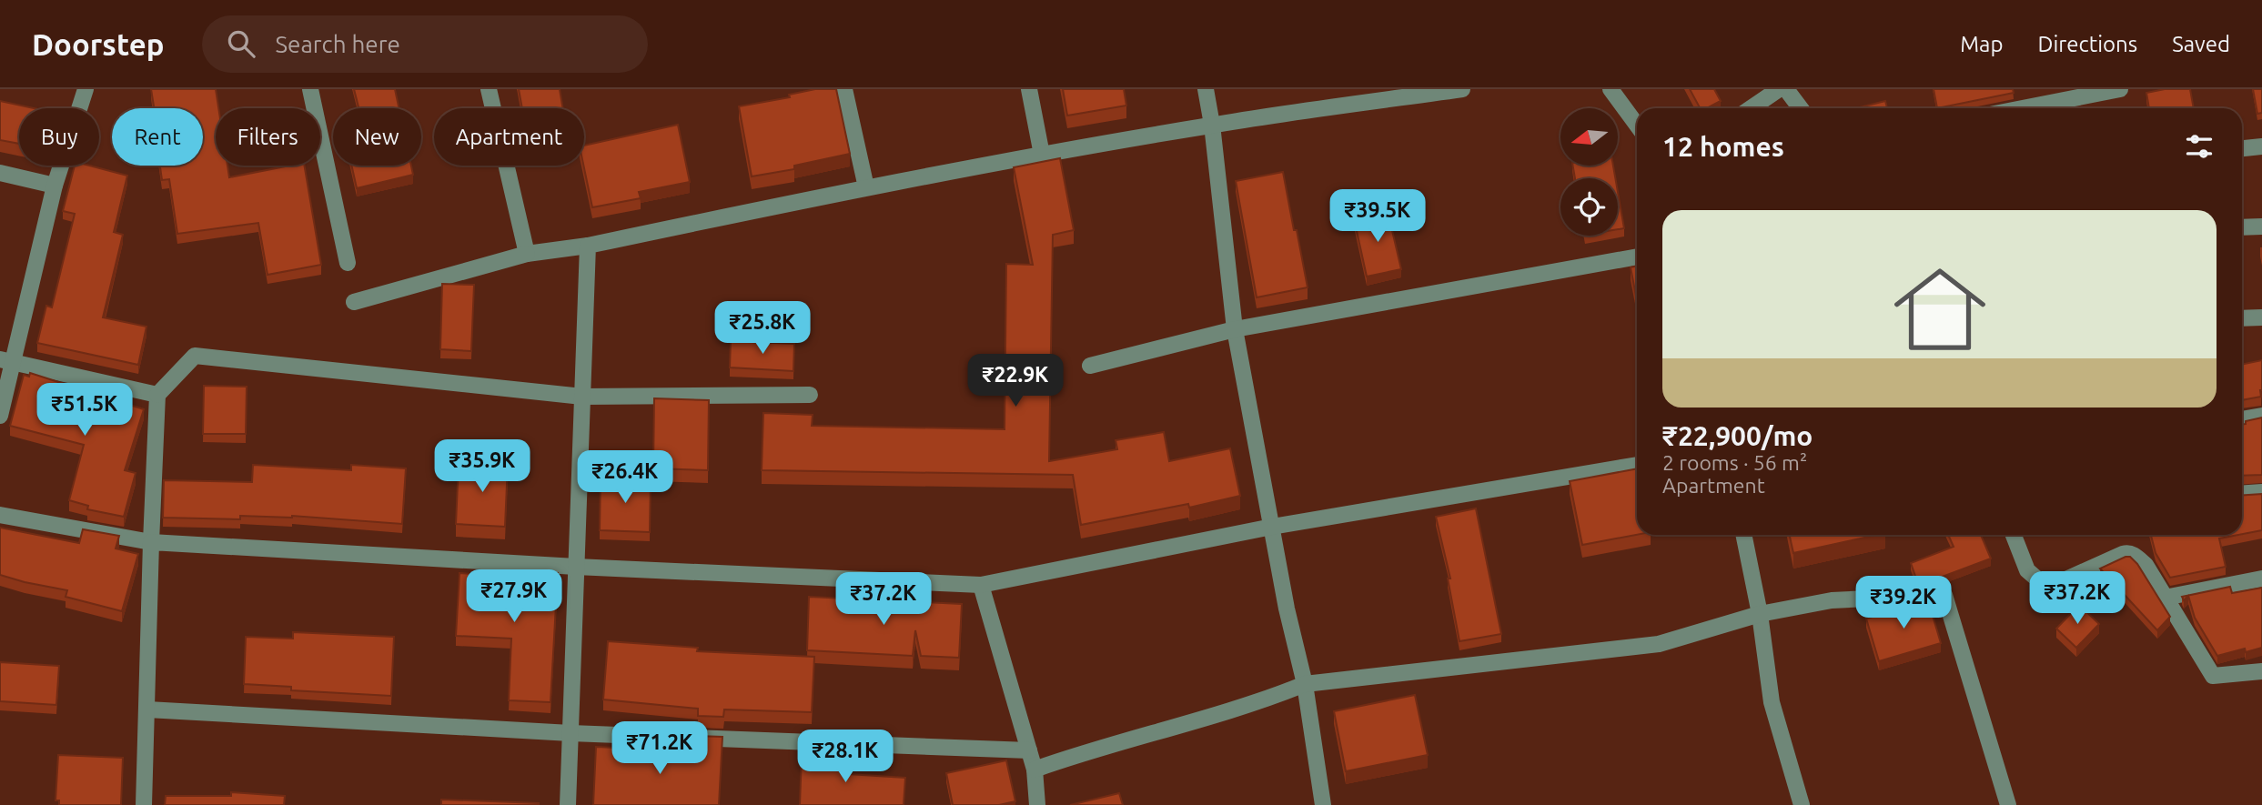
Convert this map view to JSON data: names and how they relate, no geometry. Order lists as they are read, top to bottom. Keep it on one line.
{"north":"left","page":{"header":"Doorstep","search":"Search here","nav":["Map","Directions","Saved"],"chip":["Buy","Rent","Filters","New","Apartment"],"heading":"12 homes","list":[{"name":"₹22,900/mo","note":"2 rooms · 56 m² · Apartment"}],"price":["₹39.5K","₹25.8K","₹22.9K","₹51.5K","₹35.9K","₹26.4K","₹27.9K","₹37.2K","₹37.2K","₹39.2K","₹71.2K","₹28.1K"]}}
